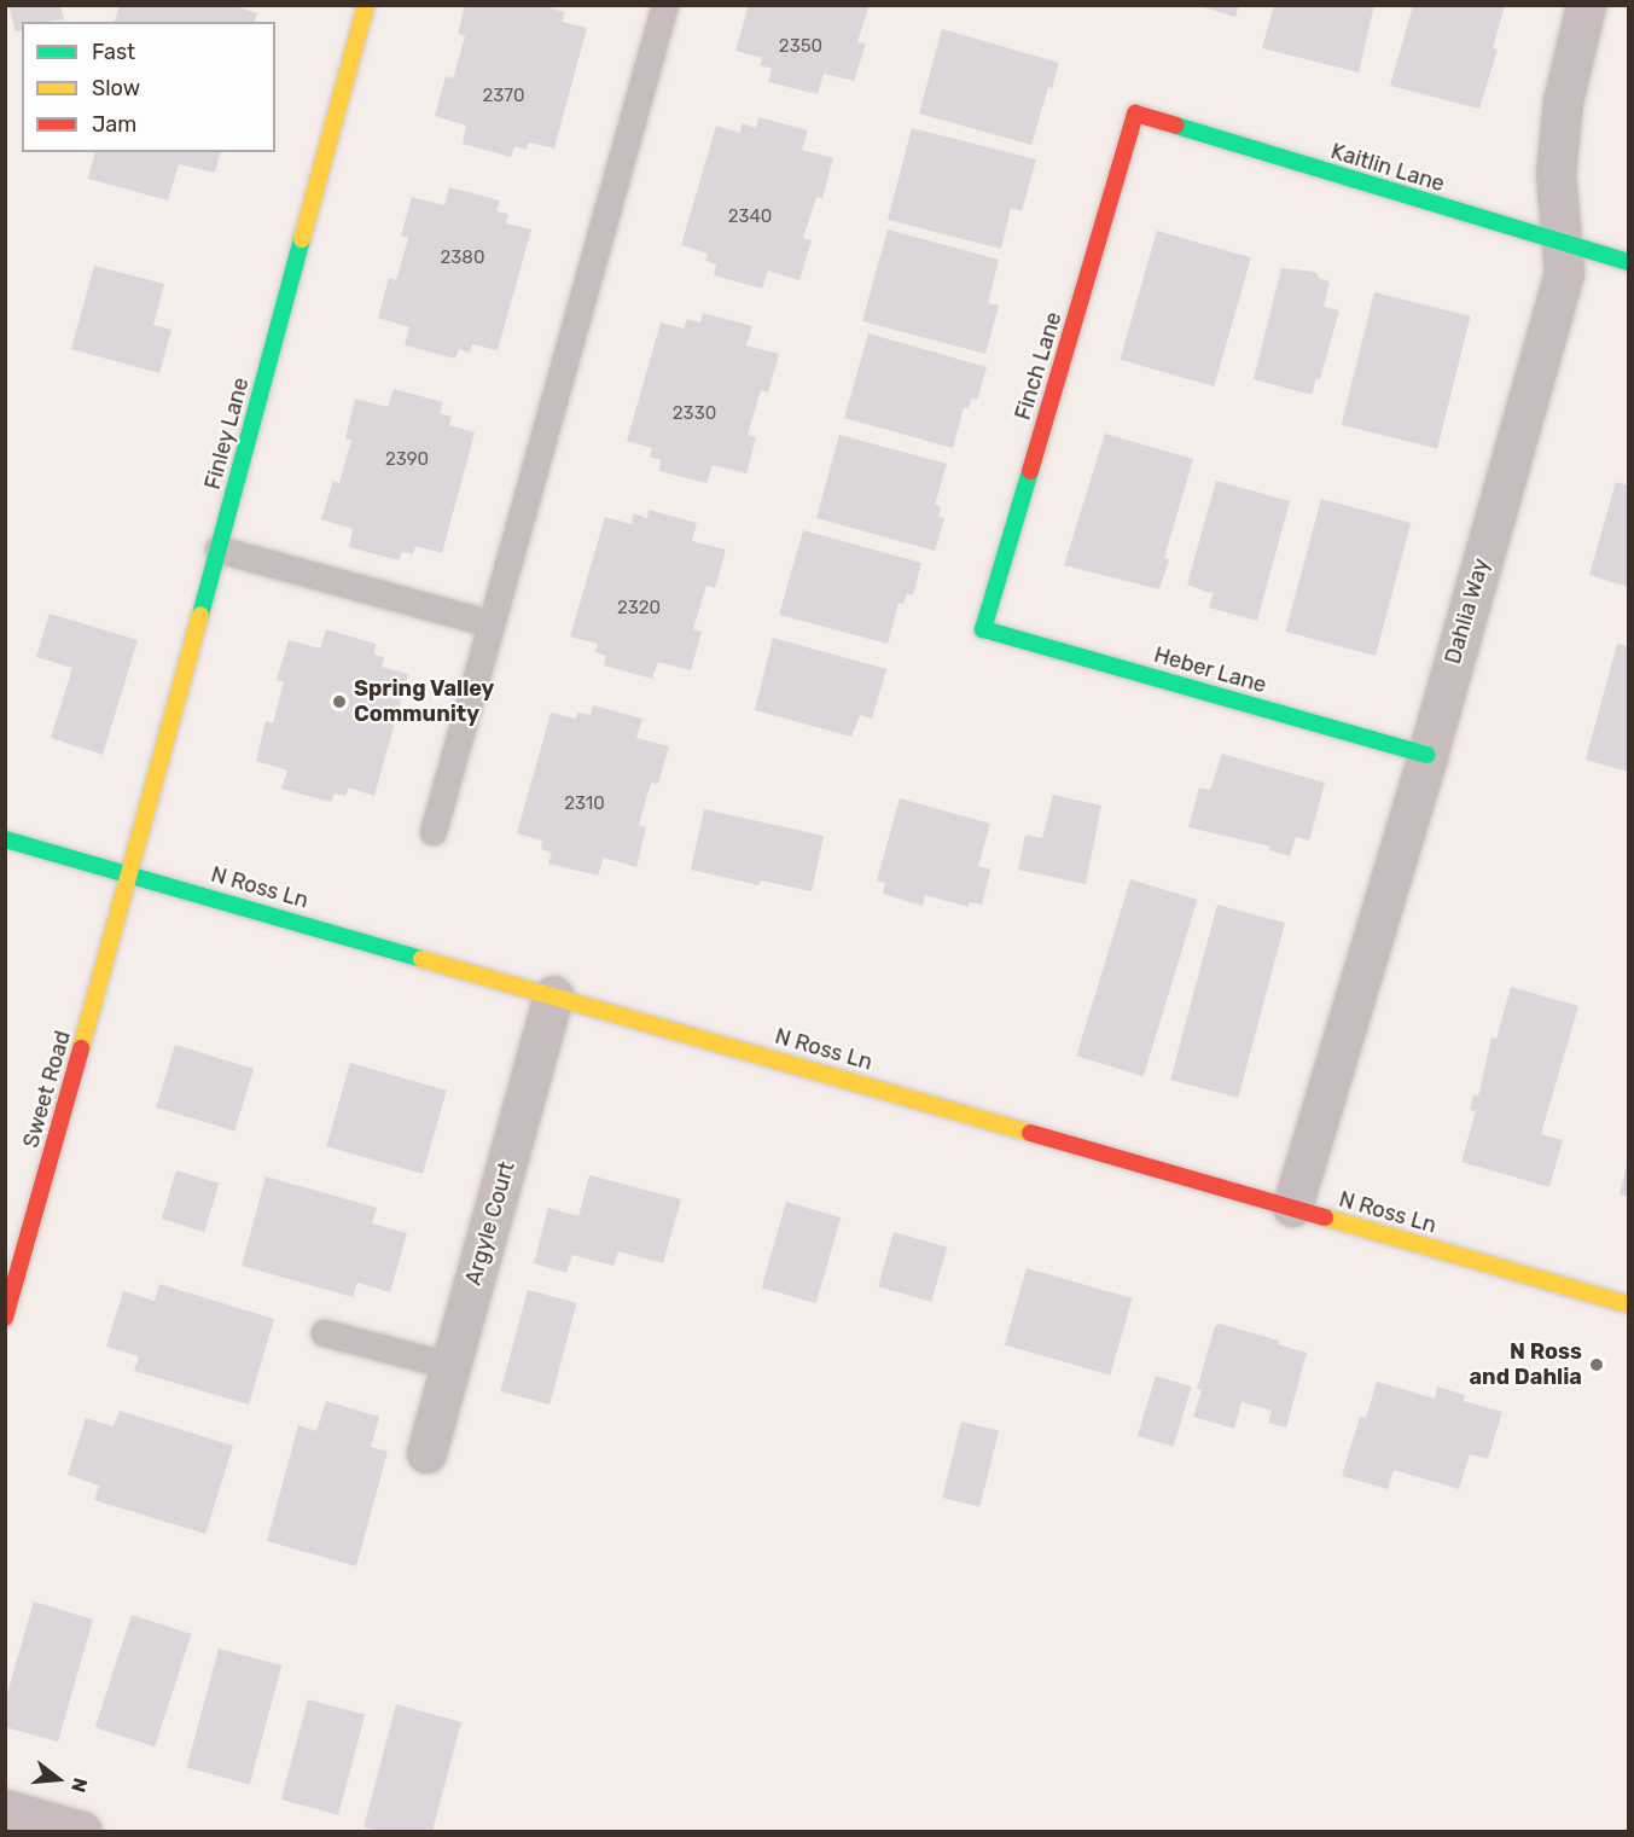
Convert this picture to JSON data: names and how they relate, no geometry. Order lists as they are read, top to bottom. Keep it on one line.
{"streets":{"street":["Kaitlin Lane","Finch Lane","Finley Lane","Dahlia Way","Heber Lane","N Ross Ln","Sweet Road","Argyle Court"]},"crossings":[["Kaitlin Lane","Finch Lane"],["Kaitlin Lane","Dahlia Way"],["Finch Lane","Heber Lane"],["Finley Lane","N Ross Ln"],["Finley Lane","Sweet Road"],["Dahlia Way","Heber Lane"],["Dahlia Way","N Ross Ln"],["N Ross Ln","Sweet Road"],["N Ross Ln","Argyle Court"]],"places":["Spring Valley Community","N Ross and Dahlia"],"house_numbers":["2350","2370","2340","2380","2330","2390","2320","2310"],"legend":["Fast","Slow","Jam"],"north":"right"}
